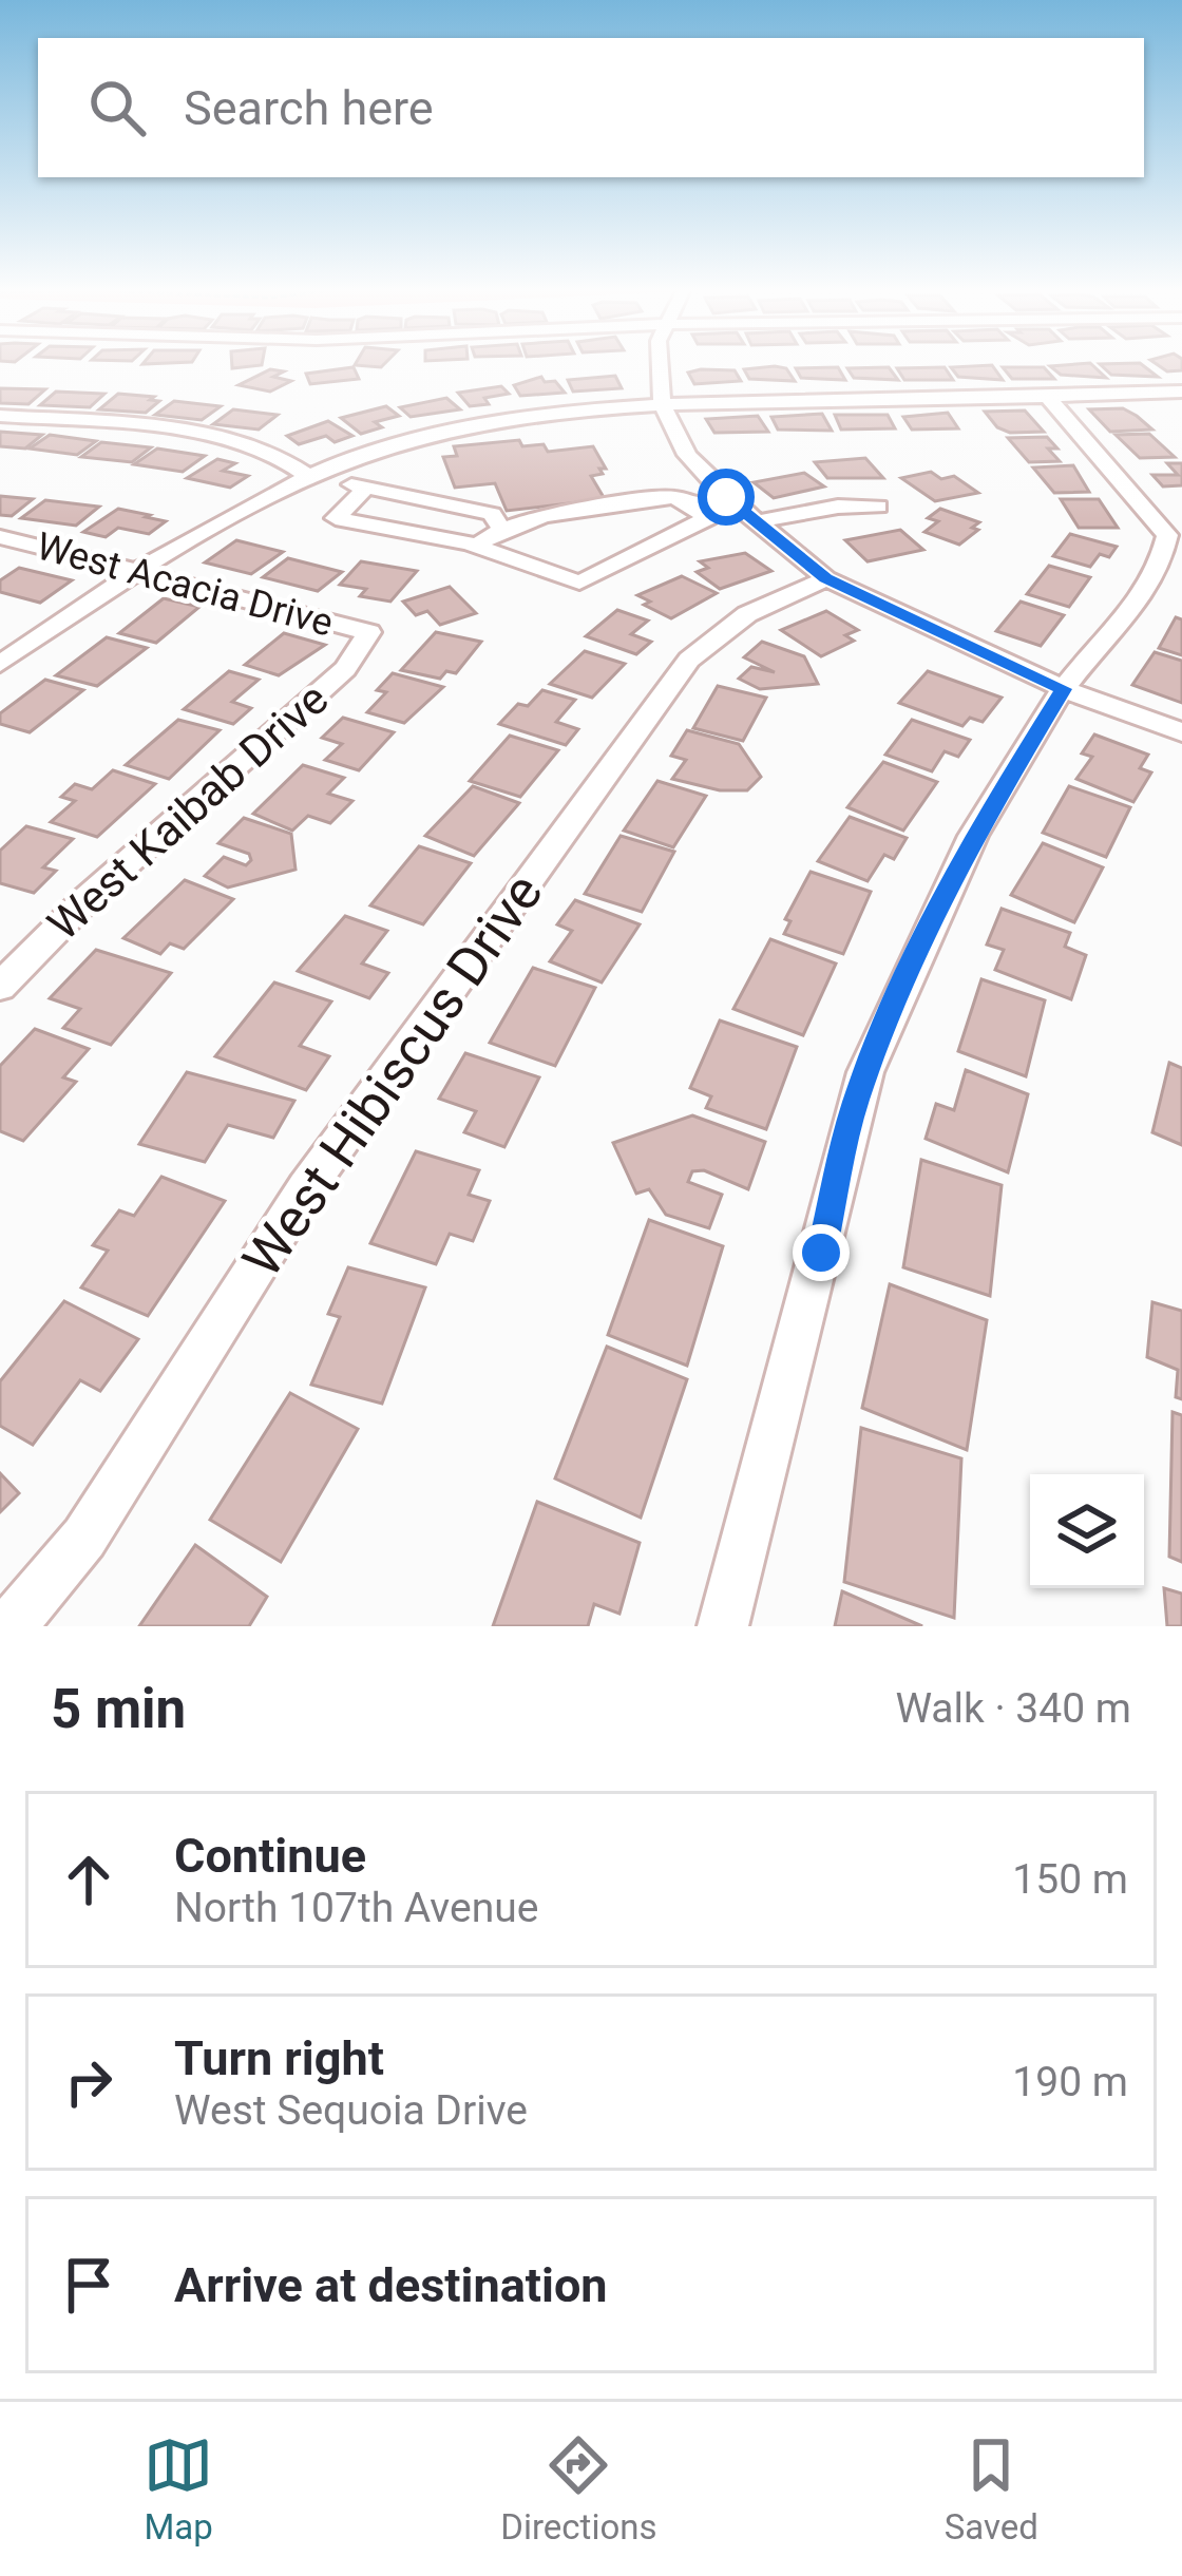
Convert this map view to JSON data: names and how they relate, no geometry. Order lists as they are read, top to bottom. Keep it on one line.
{"streets":{"street":["West Acacia Drive","West Kaibab Drive","West Hibiscus Drive"]},"crossings":[["West Acacia Drive","West Kaibab Drive"]],"page":{"search":"Search here","heading":["5 min","Walk · 340 m"],"list":[["Continue","North 107th Avenue","150 m"],["Turn right","West Sequoia Drive","190 m"],"Arrive at destination"],"nav":["Map","Directions","Saved"]}}
